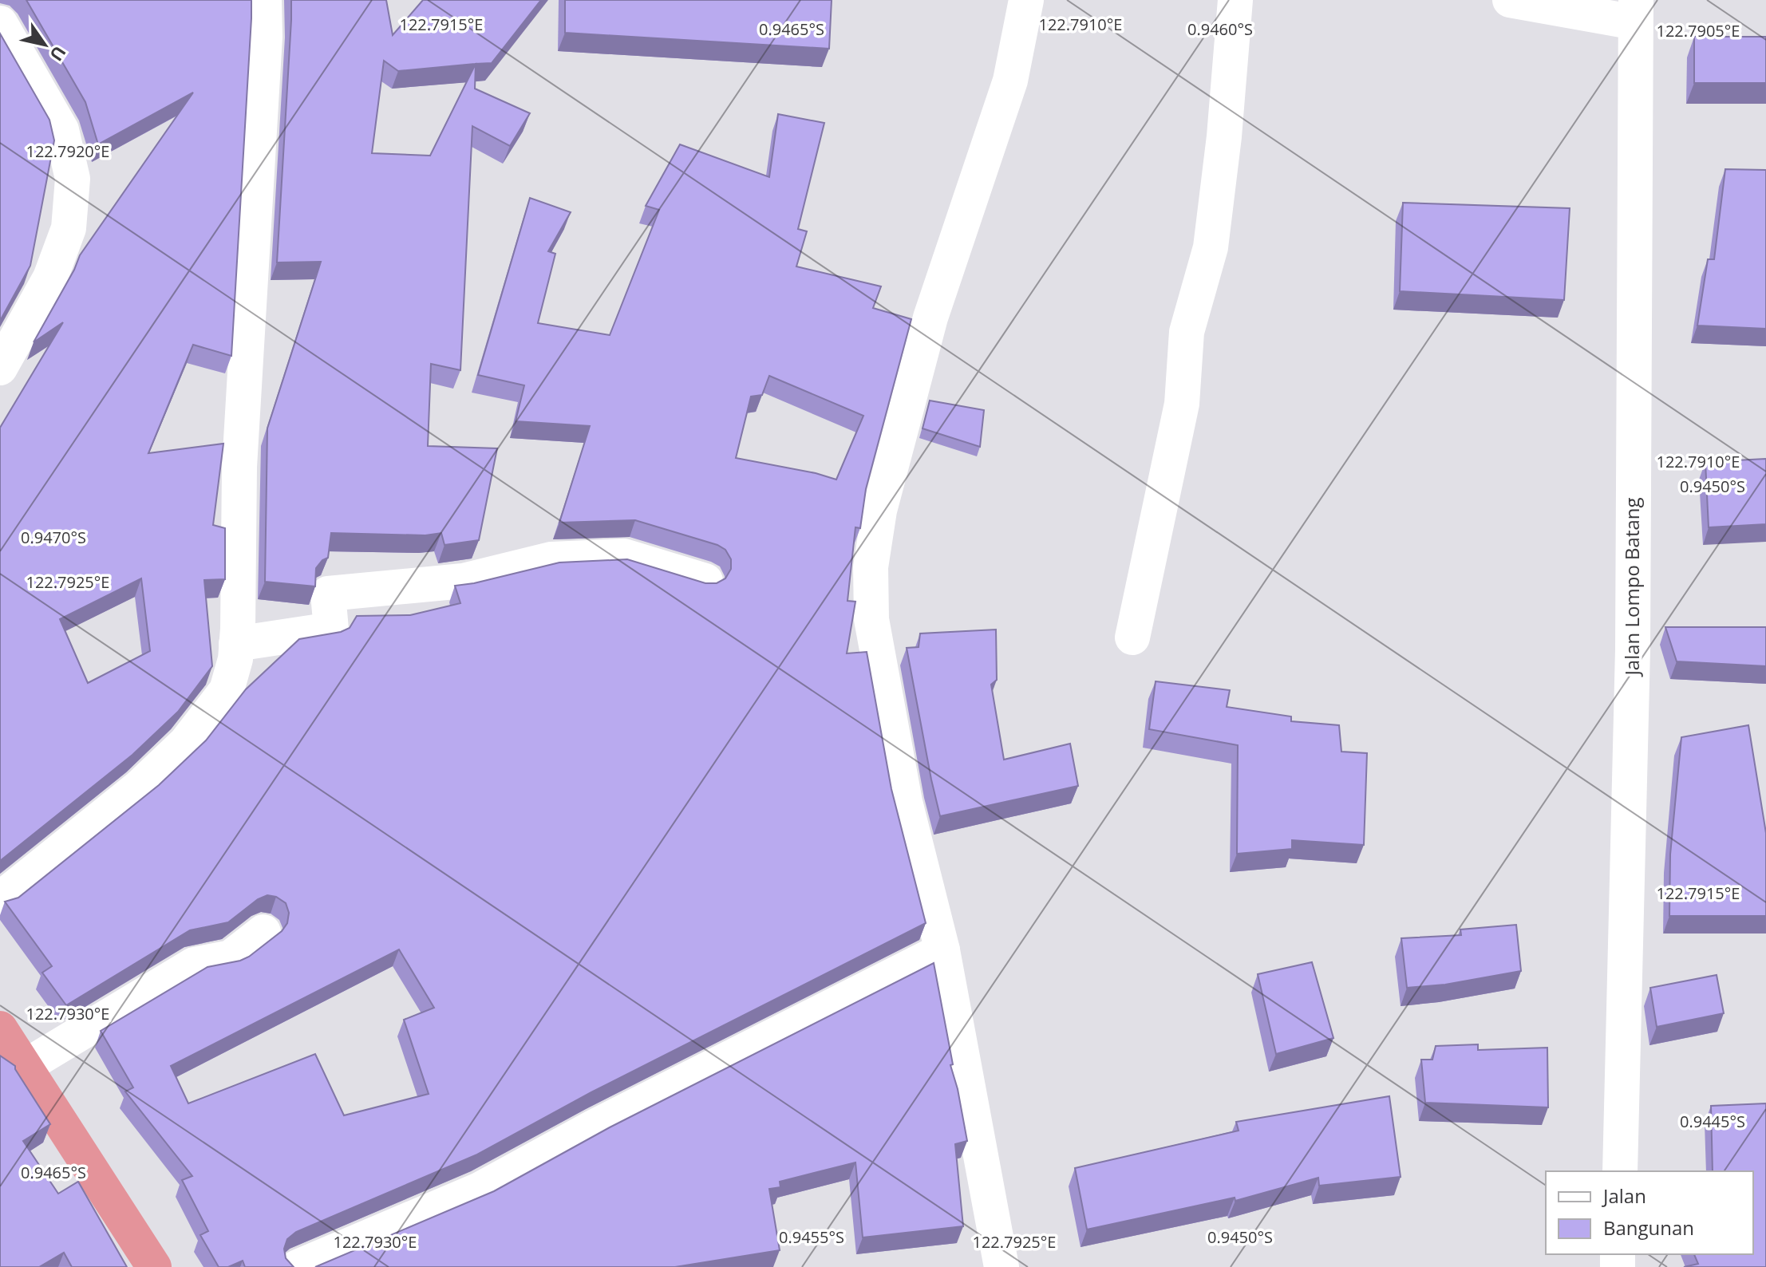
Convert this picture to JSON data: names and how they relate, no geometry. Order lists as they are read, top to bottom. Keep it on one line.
{"streets":{"street":["Jalan Lompo Batang"]},"legend":["Jalan","Bangunan"],"north":"bottom right","coordinates":["122.7915°E","122.7910°E","0.9465°S","0.9460°S","122.7905°E","122.7920°E","0.9450°S","0.9470°S","122.7925°E","122.7930°E","0.9445°S","0.9455°S"]}
